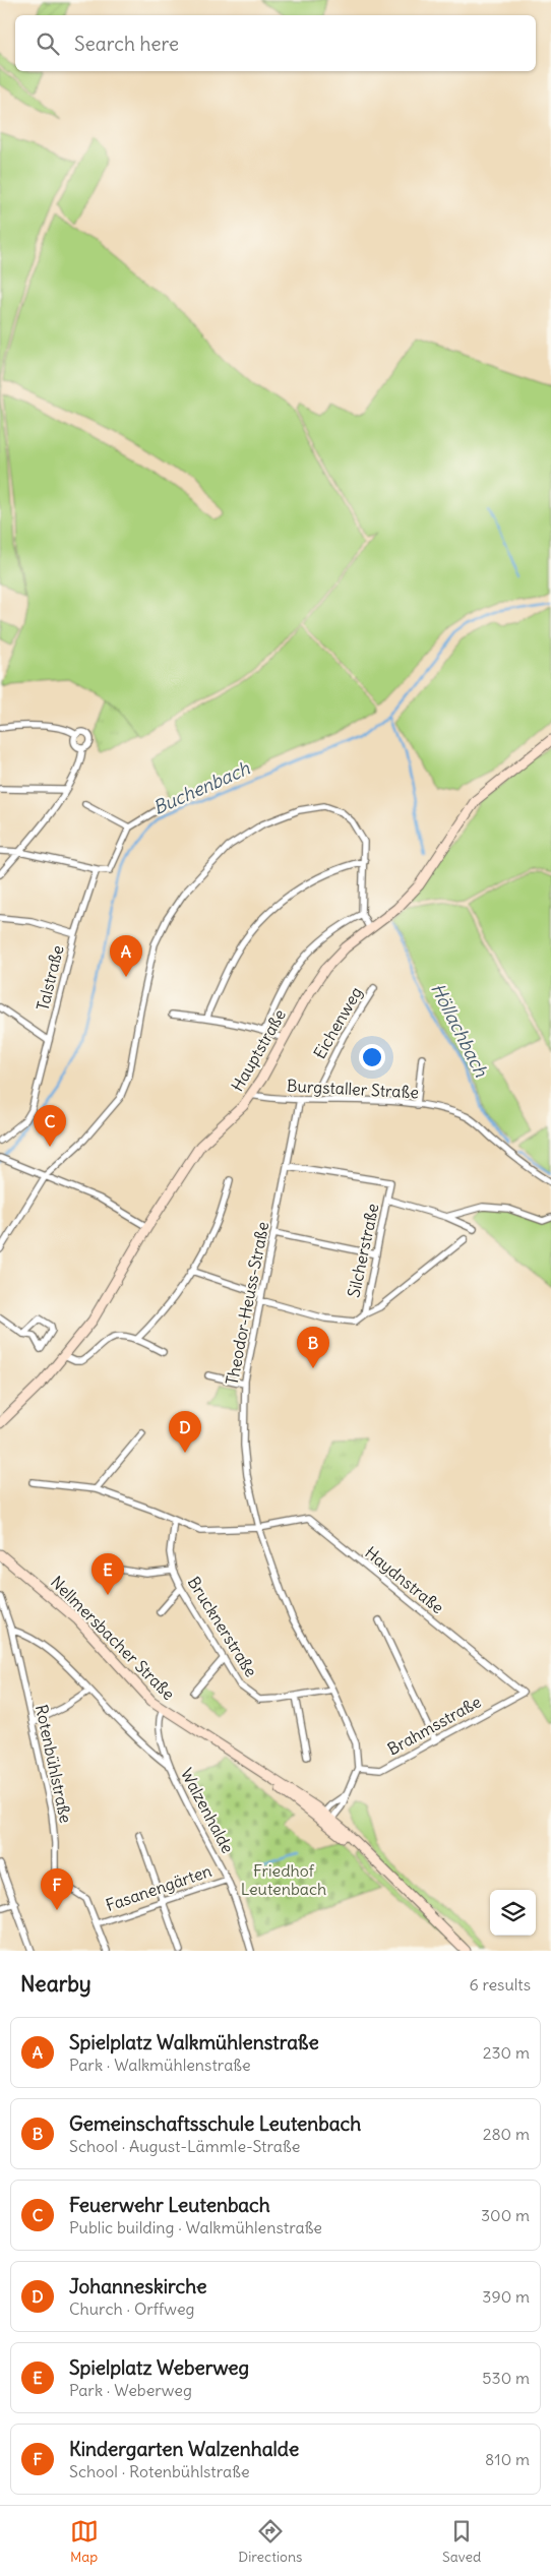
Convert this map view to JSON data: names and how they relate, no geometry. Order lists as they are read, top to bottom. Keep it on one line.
{"streets":{"street":["Talstraße","Eichenweg","Hauptstraße","Burgstaller Straße","Silcherstraße","Theodor-Heuss-Straße","Haydnstraße","Brucknerstraße","Nellmersbacher Straße","Brahmsstraße","Rotenbühlstraße","Walzenhalde","Fasanengärten"]},"crossings":[["Eichenweg","Burgstaller Straße"],["Hauptstraße","Burgstaller Straße"],["Burgstaller Straße","Theodor-Heuss-Straße"],["Silcherstraße","Theodor-Heuss-Straße"],["Theodor-Heuss-Straße","Haydnstraße"],["Theodor-Heuss-Straße","Brucknerstraße"],["Theodor-Heuss-Straße","Nellmersbacher Straße"],["Theodor-Heuss-Straße","Brahmsstraße"],["Haydnstraße","Brucknerstraße"],["Haydnstraße","Brahmsstraße"],["Nellmersbacher Straße","Walzenhalde"],["Rotenbühlstraße","Fasanengärten"],["Walzenhalde","Fasanengärten"]],"water":["Buchenbach","Höllachbach"],"parks":["Friedhof Leutenbach"],"page":{"search":"Search here","pins":["A","C","B","D","E","F"],"heading":["Nearby","6 results"],"list":[{"mark":"A","name":"Spielplatz Walkmühlenstraße","note":"Park · Walkmühlenstraße","value":"230 m"},{"mark":"B","name":"Gemeinschaftsschule Leutenbach","note":"School · August-Lämmle-Straße","value":"280 m"},{"mark":"C","name":"Feuerwehr Leutenbach","note":"Public building · Walkmühlenstraße","value":"300 m"},{"mark":"D","name":"Johanneskirche","note":"Church · Orffweg","value":"390 m"},{"mark":"E","name":"Spielplatz Weberweg","note":"Park · Weberweg","value":"530 m"},{"mark":"F","name":"Kindergarten Walzenhalde","note":"School · Rotenbühlstraße","value":"810 m"}],"nav":["Map","Directions","Saved"]}}
